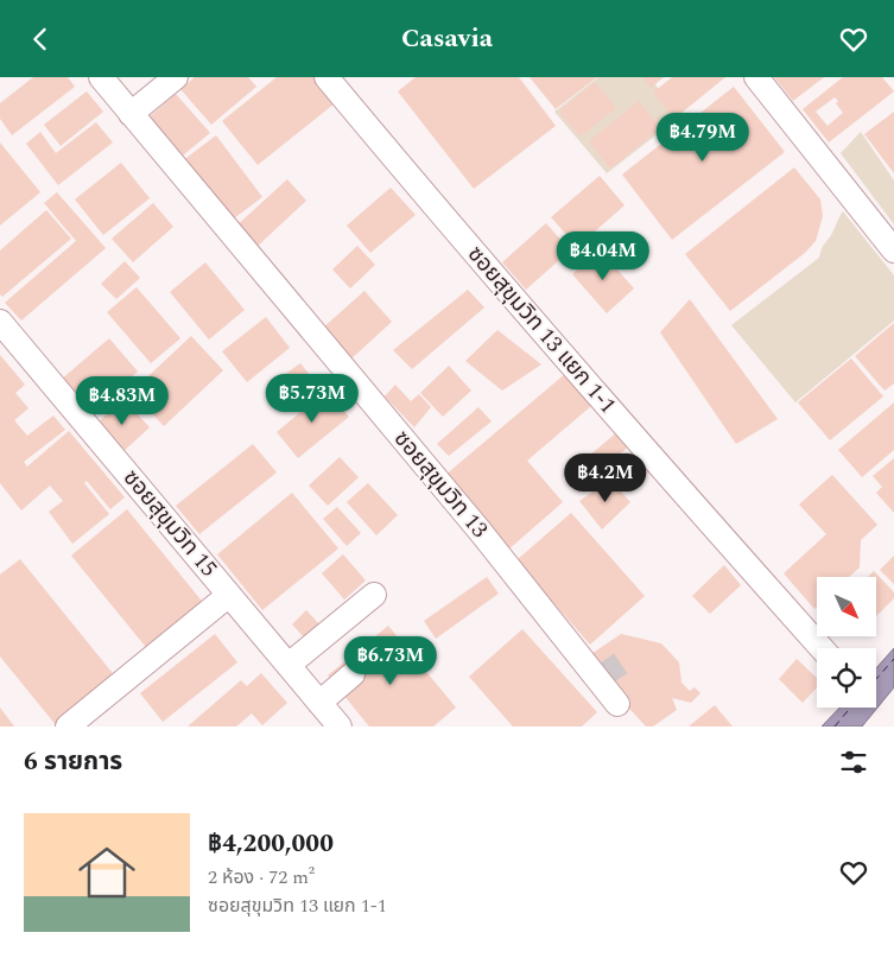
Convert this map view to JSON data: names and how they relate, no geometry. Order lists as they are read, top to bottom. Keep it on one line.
{"streets":{"street":["ซอยสุขุมวิท 13 แยก 1-1","ซอยสุขุมวิท 13","ซอยสุขุมวิท 15"]},"north":"bottom right","page":{"header":"Casavia","price":["฿4.79M","฿4.04M","฿5.73M","฿4.83M","฿4.2M","฿6.73M"],"heading":"6 รายการ","list":[{"name":"฿4,200,000","note":"2 ห้อง · 72 m² · ซอยสุขุมวิท 13 แยก 1-1"}]}}
